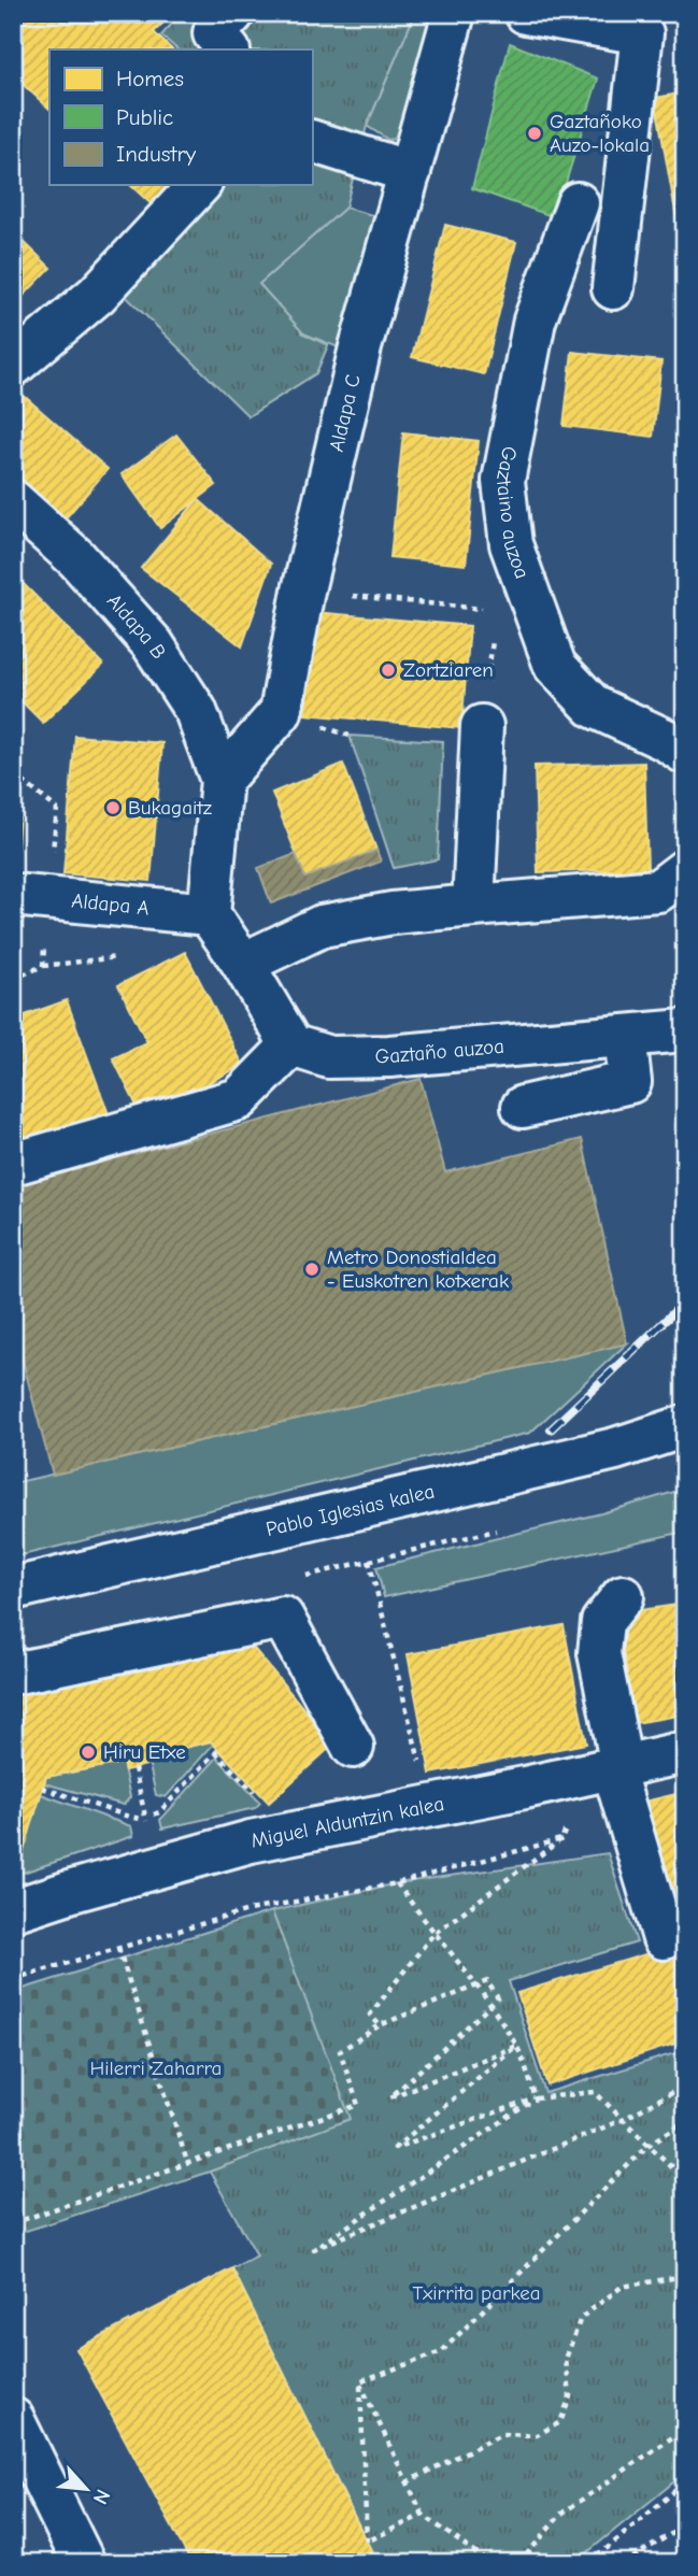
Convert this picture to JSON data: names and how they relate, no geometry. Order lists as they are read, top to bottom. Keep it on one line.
{"streets":{"street":["Aldapa C","Gaztaino auzoa","Aldapa B","Aldapa A","Gaztaño auzoa","Pablo Iglesias kalea","Miguel Alduntzin kalea"]},"crossings":[["Aldapa C","Aldapa B"]],"parks":["Hilerri Zaharra","Txirrita parkea"],"places":["Gaztañoko Auzo-lokala","Zortziaren","Bukagaitz","Metro Donostialdea - Euskotren kotxerak","Hiru Etxe"],"legend":["Homes","Public","Industry"],"north":"bottom right"}
